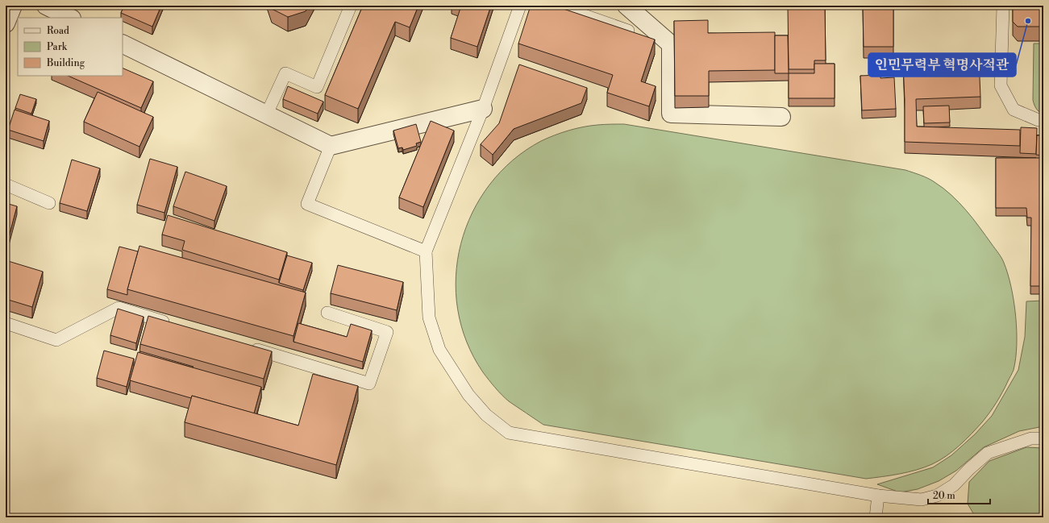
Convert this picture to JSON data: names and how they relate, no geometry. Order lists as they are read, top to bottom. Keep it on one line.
{"places":["인민무력부 혁명사적관"],"legend":["Road","Park","Building"],"scale_bar":"20 m"}
